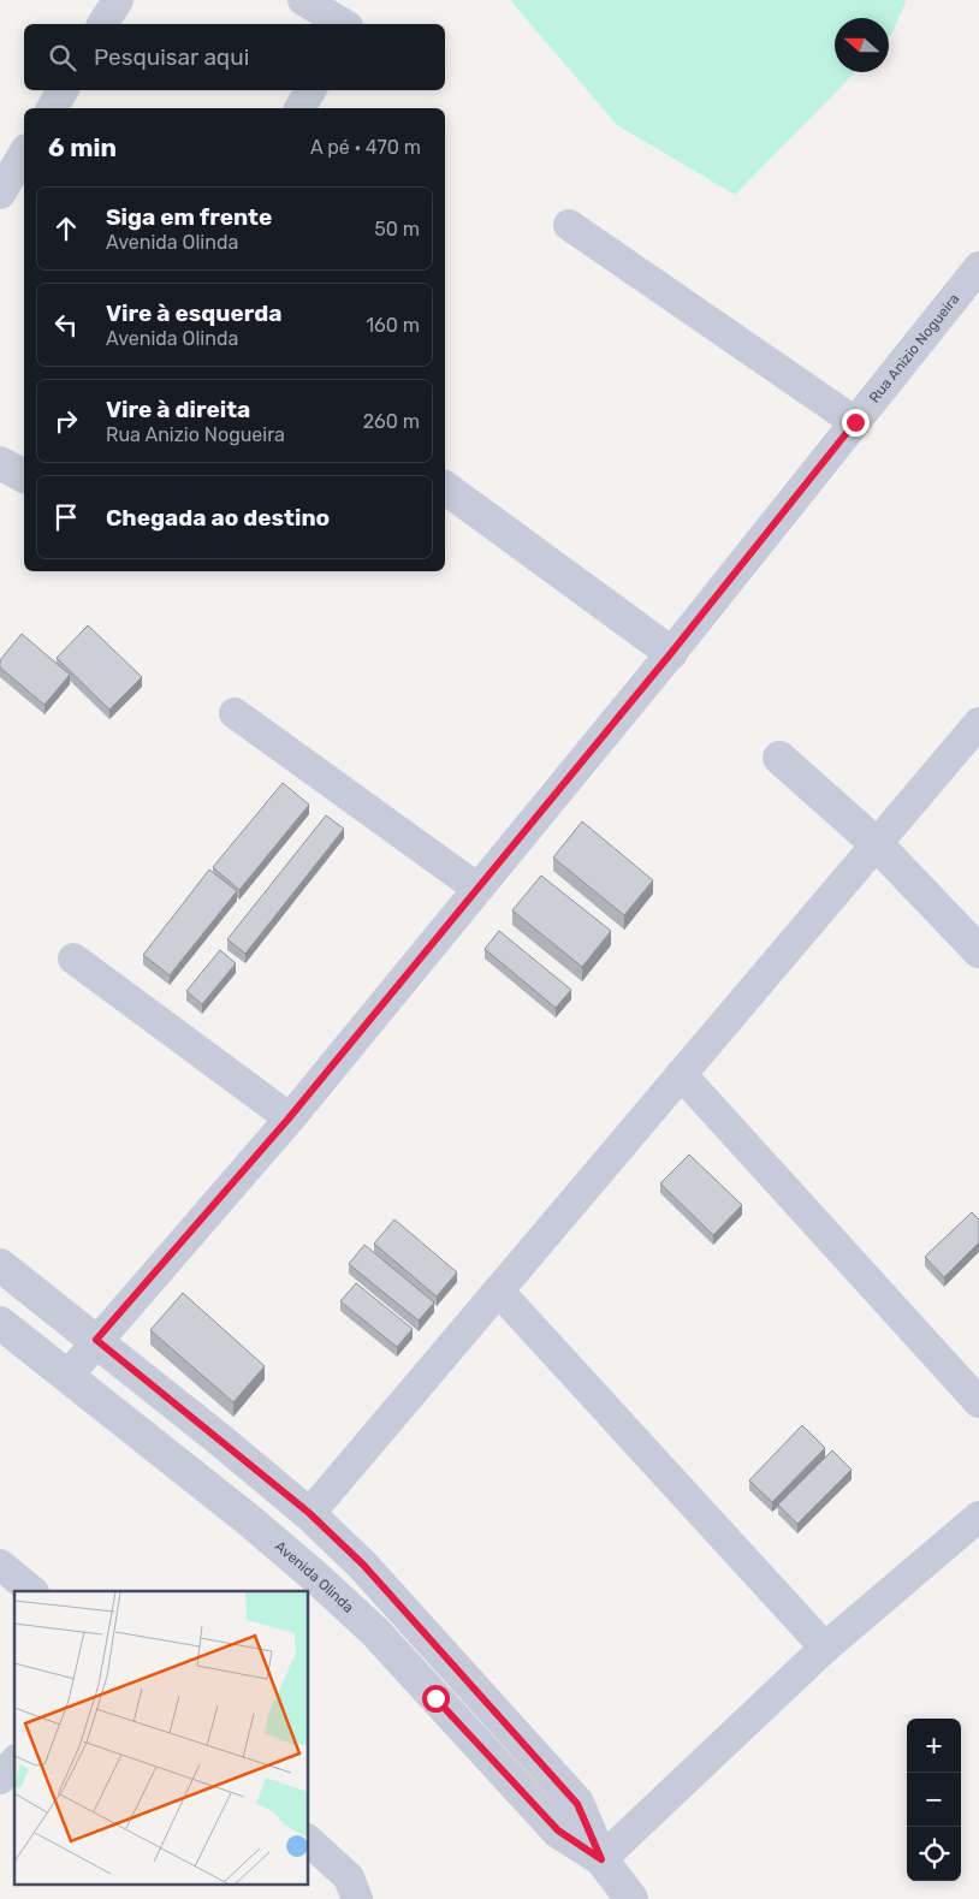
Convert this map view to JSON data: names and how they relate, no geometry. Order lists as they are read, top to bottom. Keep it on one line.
{"streets":{"street":["Rua Anizio Nogueira","Avenida Olinda"]},"crossings":[["Rua Anizio Nogueira","Avenida Olinda"]],"north":"left","page":{"search":"Pesquisar aqui","heading":["6 min","A pé · 470 m"],"list":[["Siga em frente","Avenida Olinda","50 m"],["Vire à esquerda","Avenida Olinda","160 m"],["Vire à direita","Rua Anizio Nogueira","260 m"],"Chegada ao destino"],"map_buttons":["+","−"]}}
